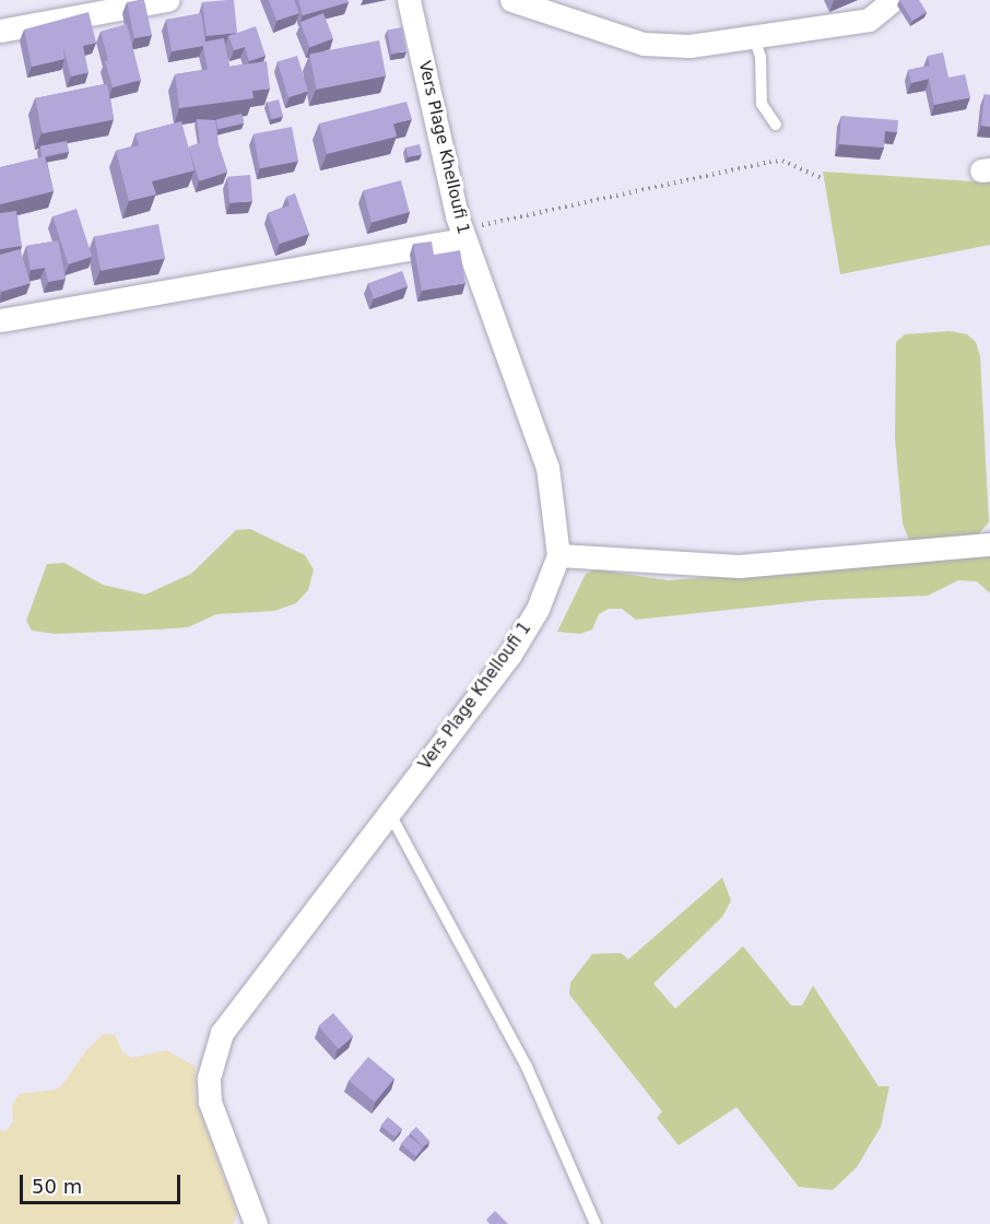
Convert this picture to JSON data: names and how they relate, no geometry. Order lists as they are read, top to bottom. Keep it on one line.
{"streets":{"street":["Vers Plage Khelloufi 1"]},"scale_bar":"50 m"}
